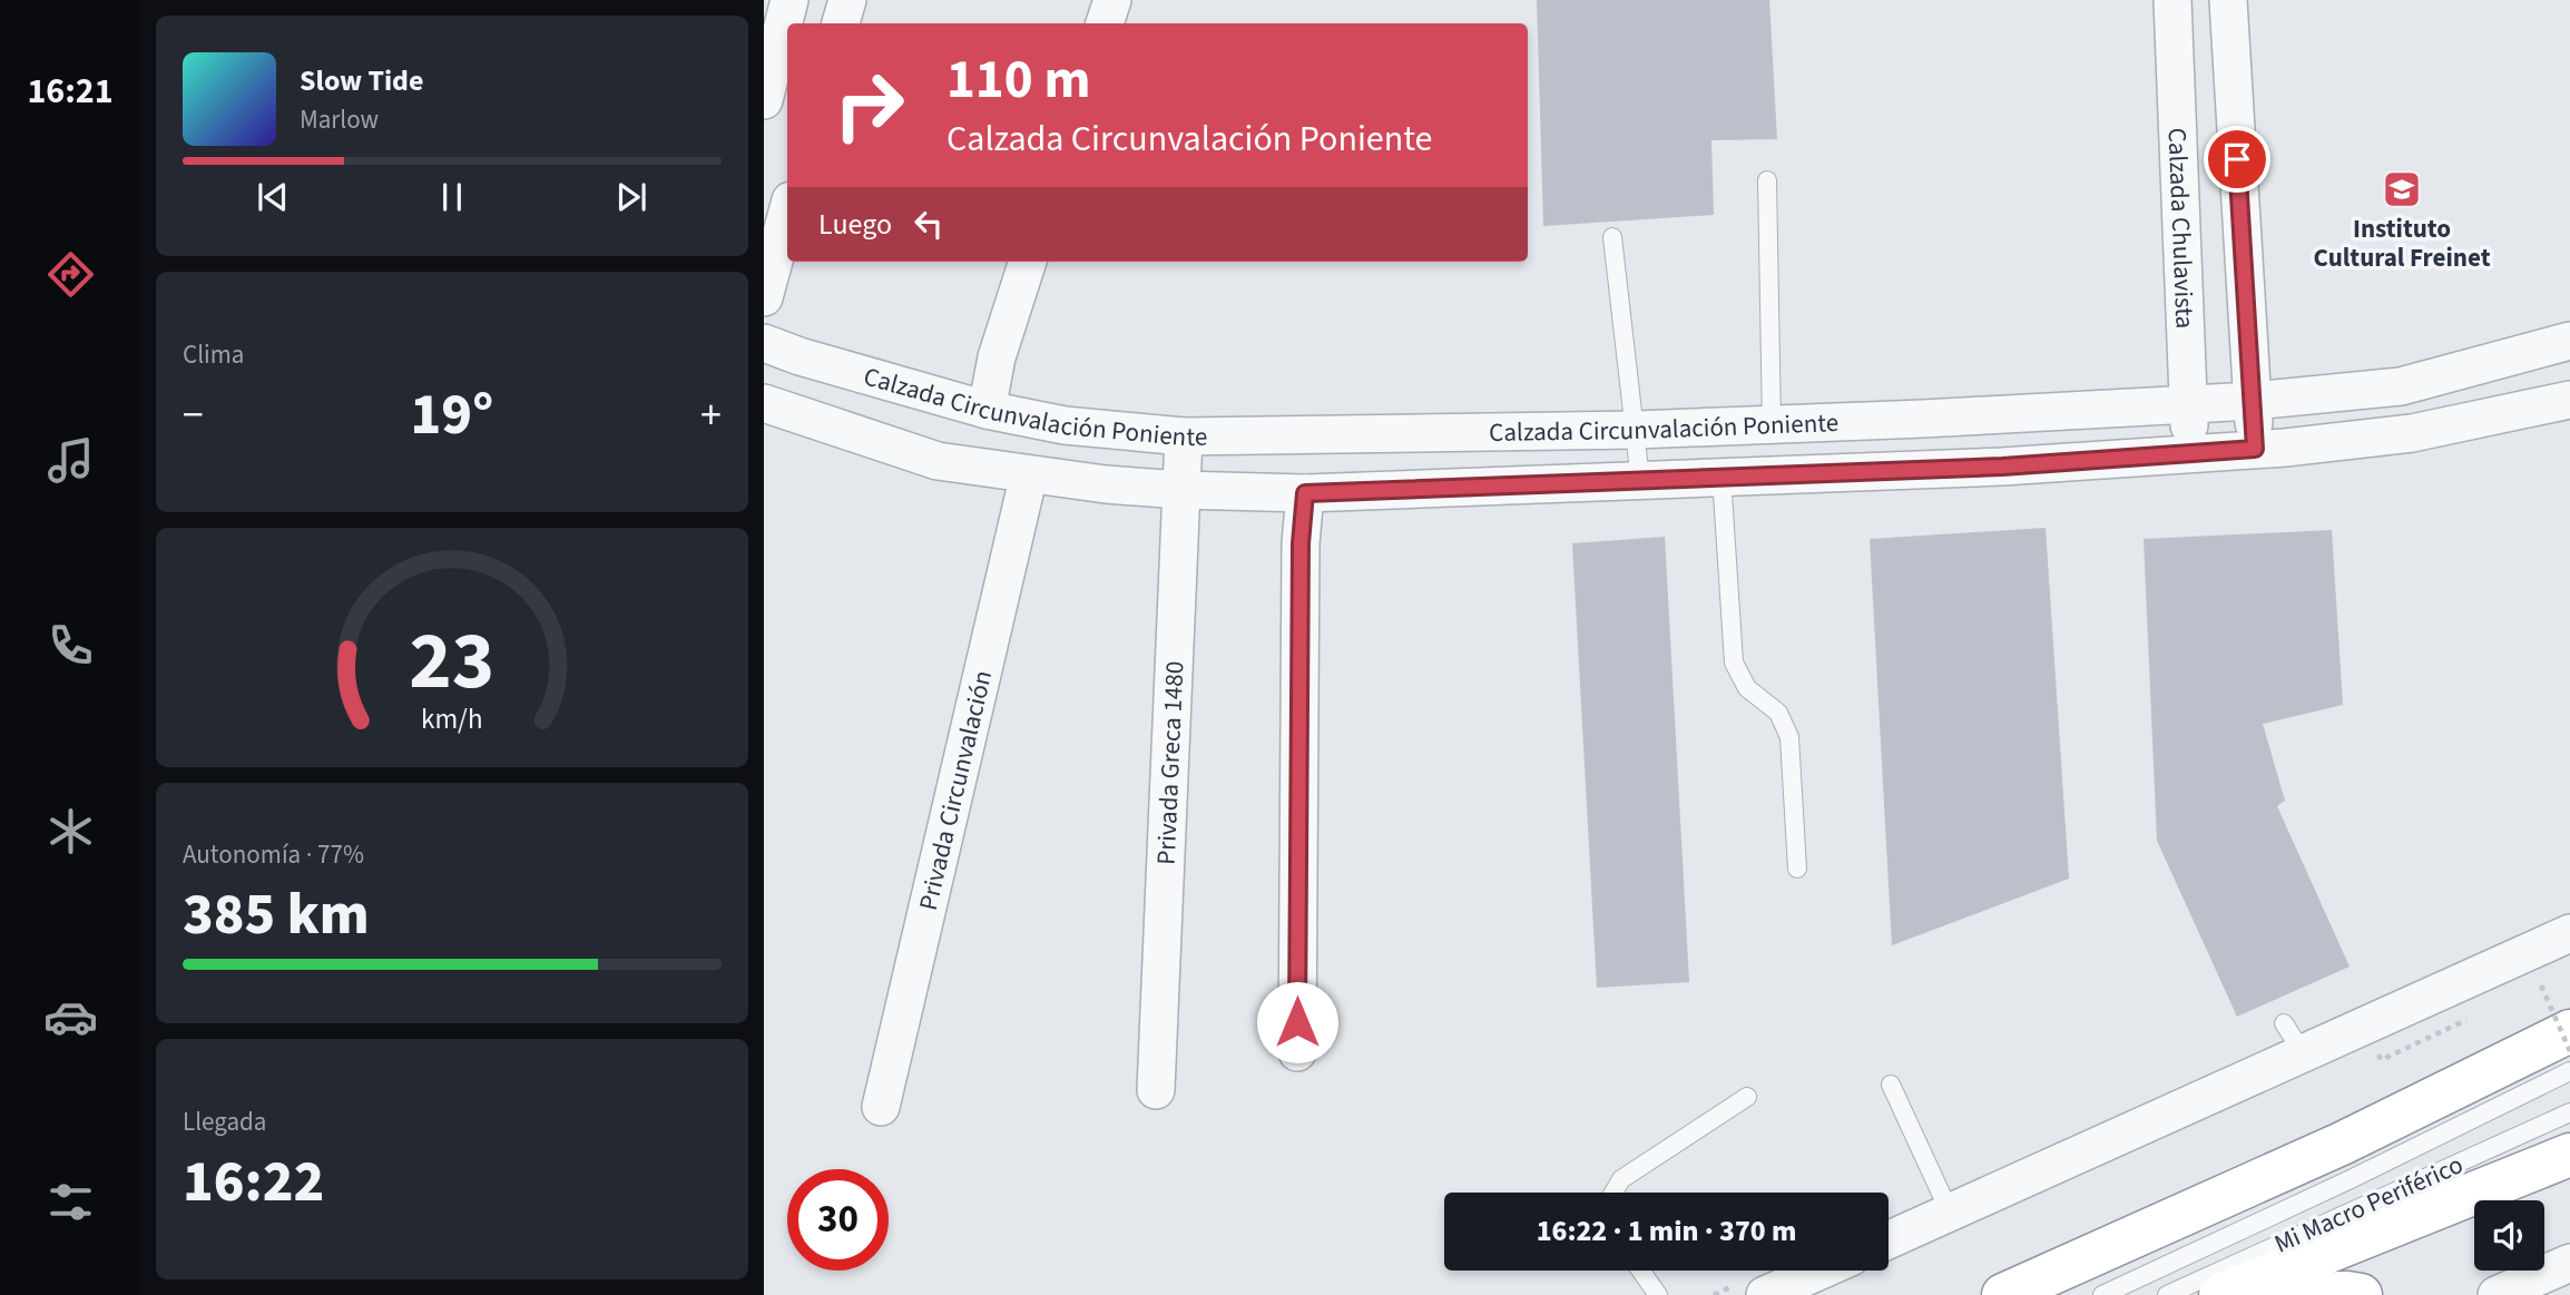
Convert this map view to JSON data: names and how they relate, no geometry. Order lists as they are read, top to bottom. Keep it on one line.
{"streets":{"street":["Calzada Chulavista","Calzada Circunvalación Poniente","Privada Greca 1480","Privada Circunvalación"],"lane":["Mi Macro Periférico"]},"crossings":[["Calzada Chulavista","Calzada Circunvalación Poniente"],["Calzada Circunvalación Poniente","Privada Greca 1480"],["Calzada Circunvalación Poniente","Privada Circunvalación"]],"places":{"school or university":["Instituto Cultural Freinet"]},"page":{"tabs":"16:21","turn":["110 m","Calzada Circunvalación Poniente"],"song":["Slow Tide","Marlow"],"then":"Luego","tile":["Clima",["Autonomía · 77%","385 km"],["Llegada","16:22"]],"heat":["−","19°","+"],"limit":"30","trip":"16:22 · 1 min · 370 m","gauge":["23","km/h"]}}
